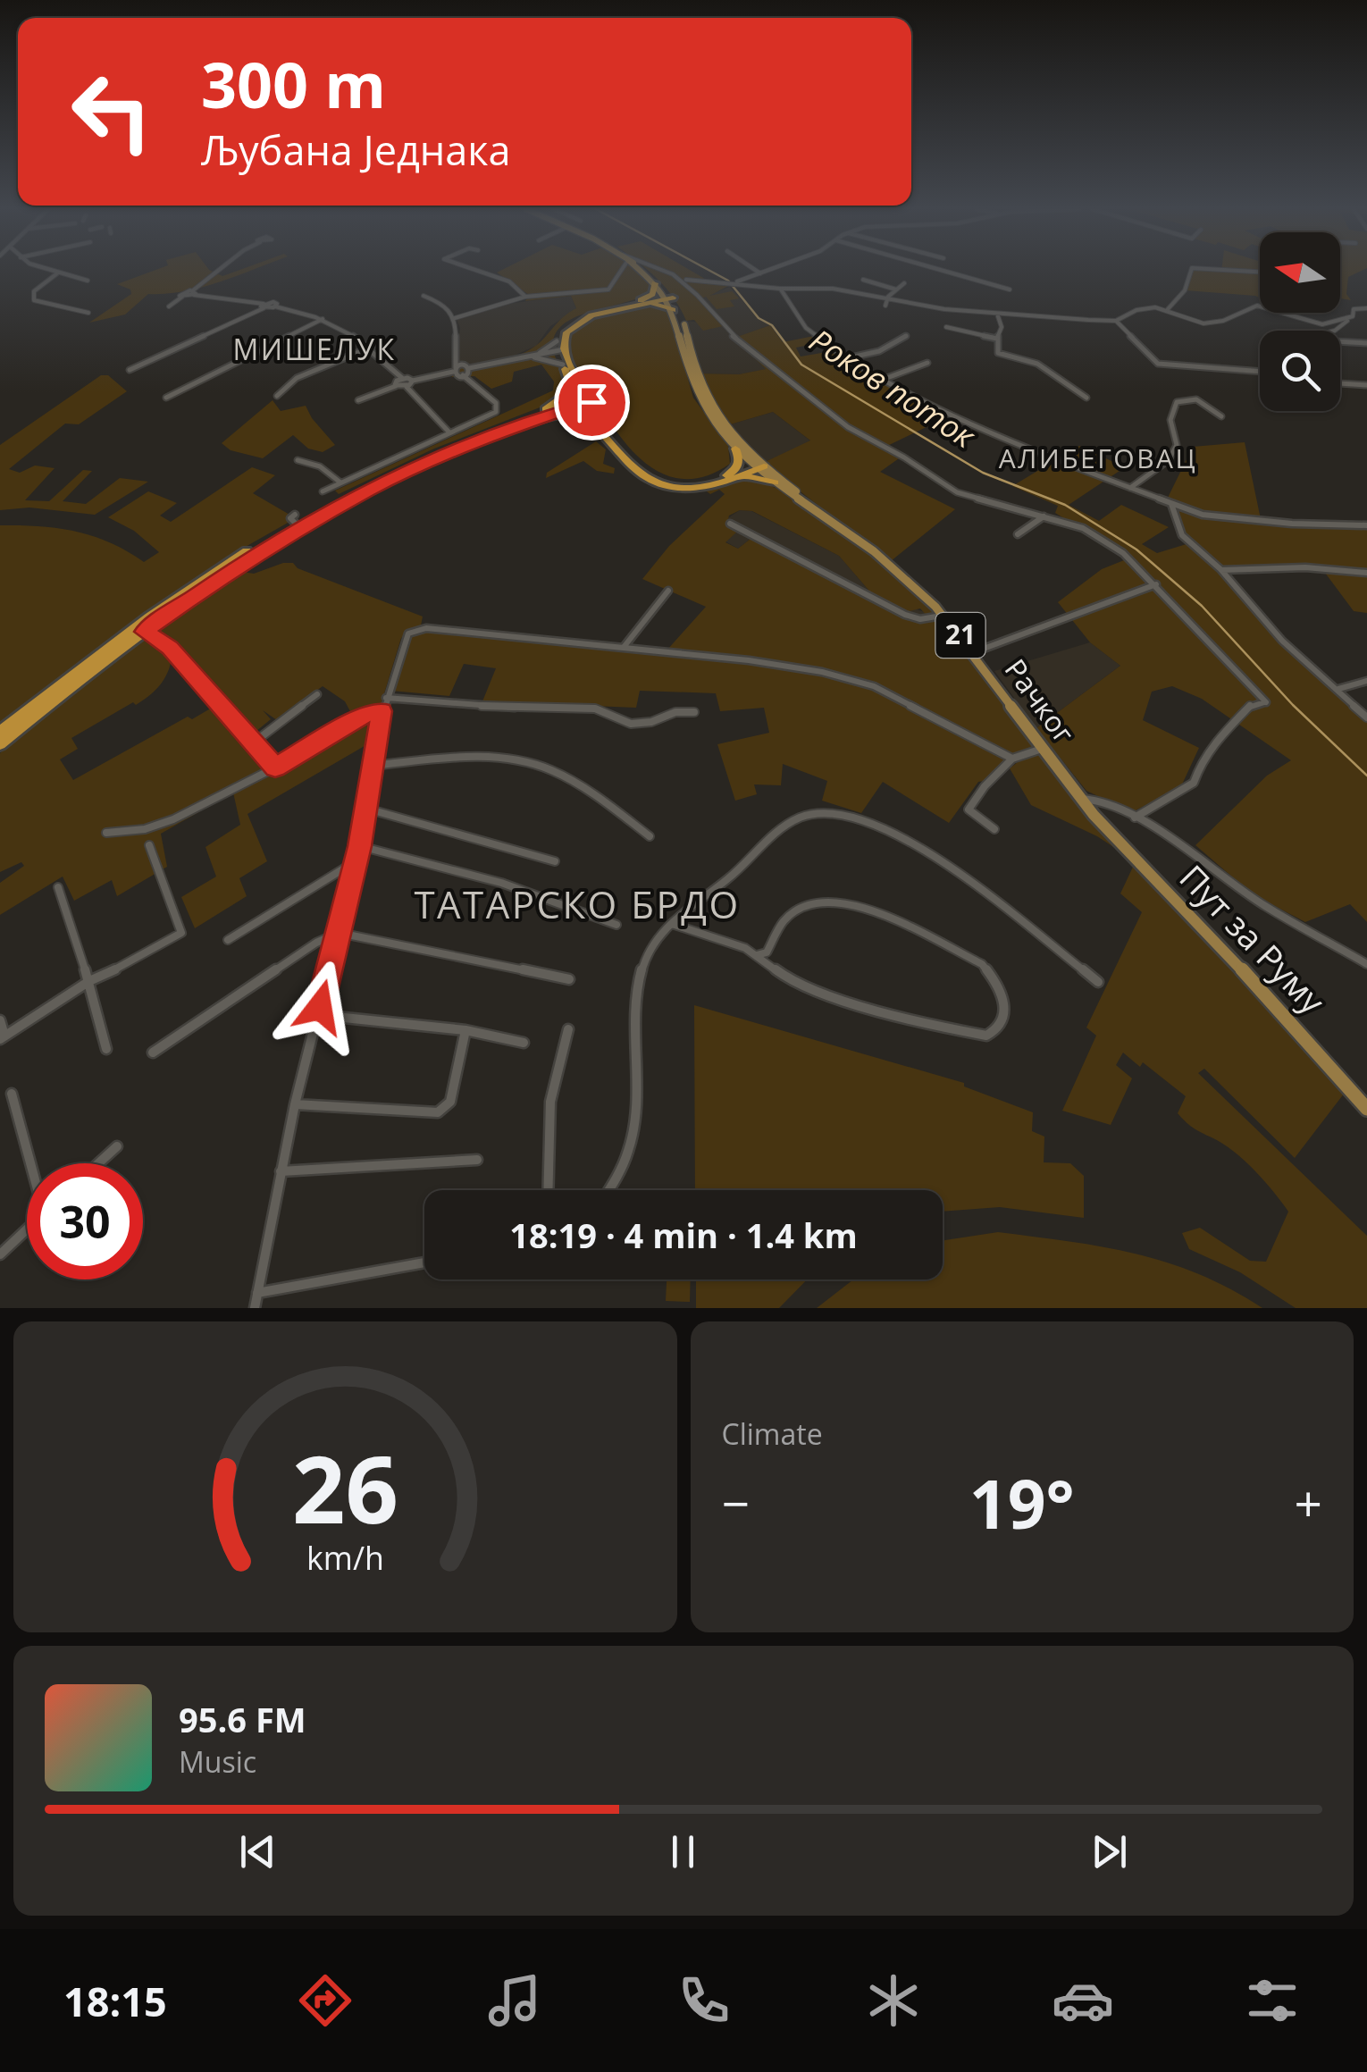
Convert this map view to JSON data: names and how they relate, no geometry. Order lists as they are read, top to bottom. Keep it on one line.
{"streets":{"main road":["21","Рачког","Пут за Руму"]},"crossings":[["Рачког","Пут за Руму"]],"districts":["МИШЕЛУК","АЛИБЕГОВАЦ","ТАТАРСКО БРДО"],"water":["Роков поток"],"north":"left","page":{"turn":["300 m","Љубана Једнака"],"limit":"30","trip":"18:19 · 4 min · 1.4 km","tile":"Climate","heat":["−","19°","+"],"song":["95.6 FM","Music"],"tabs":"18:15","gauge":["26","km/h"]}}
